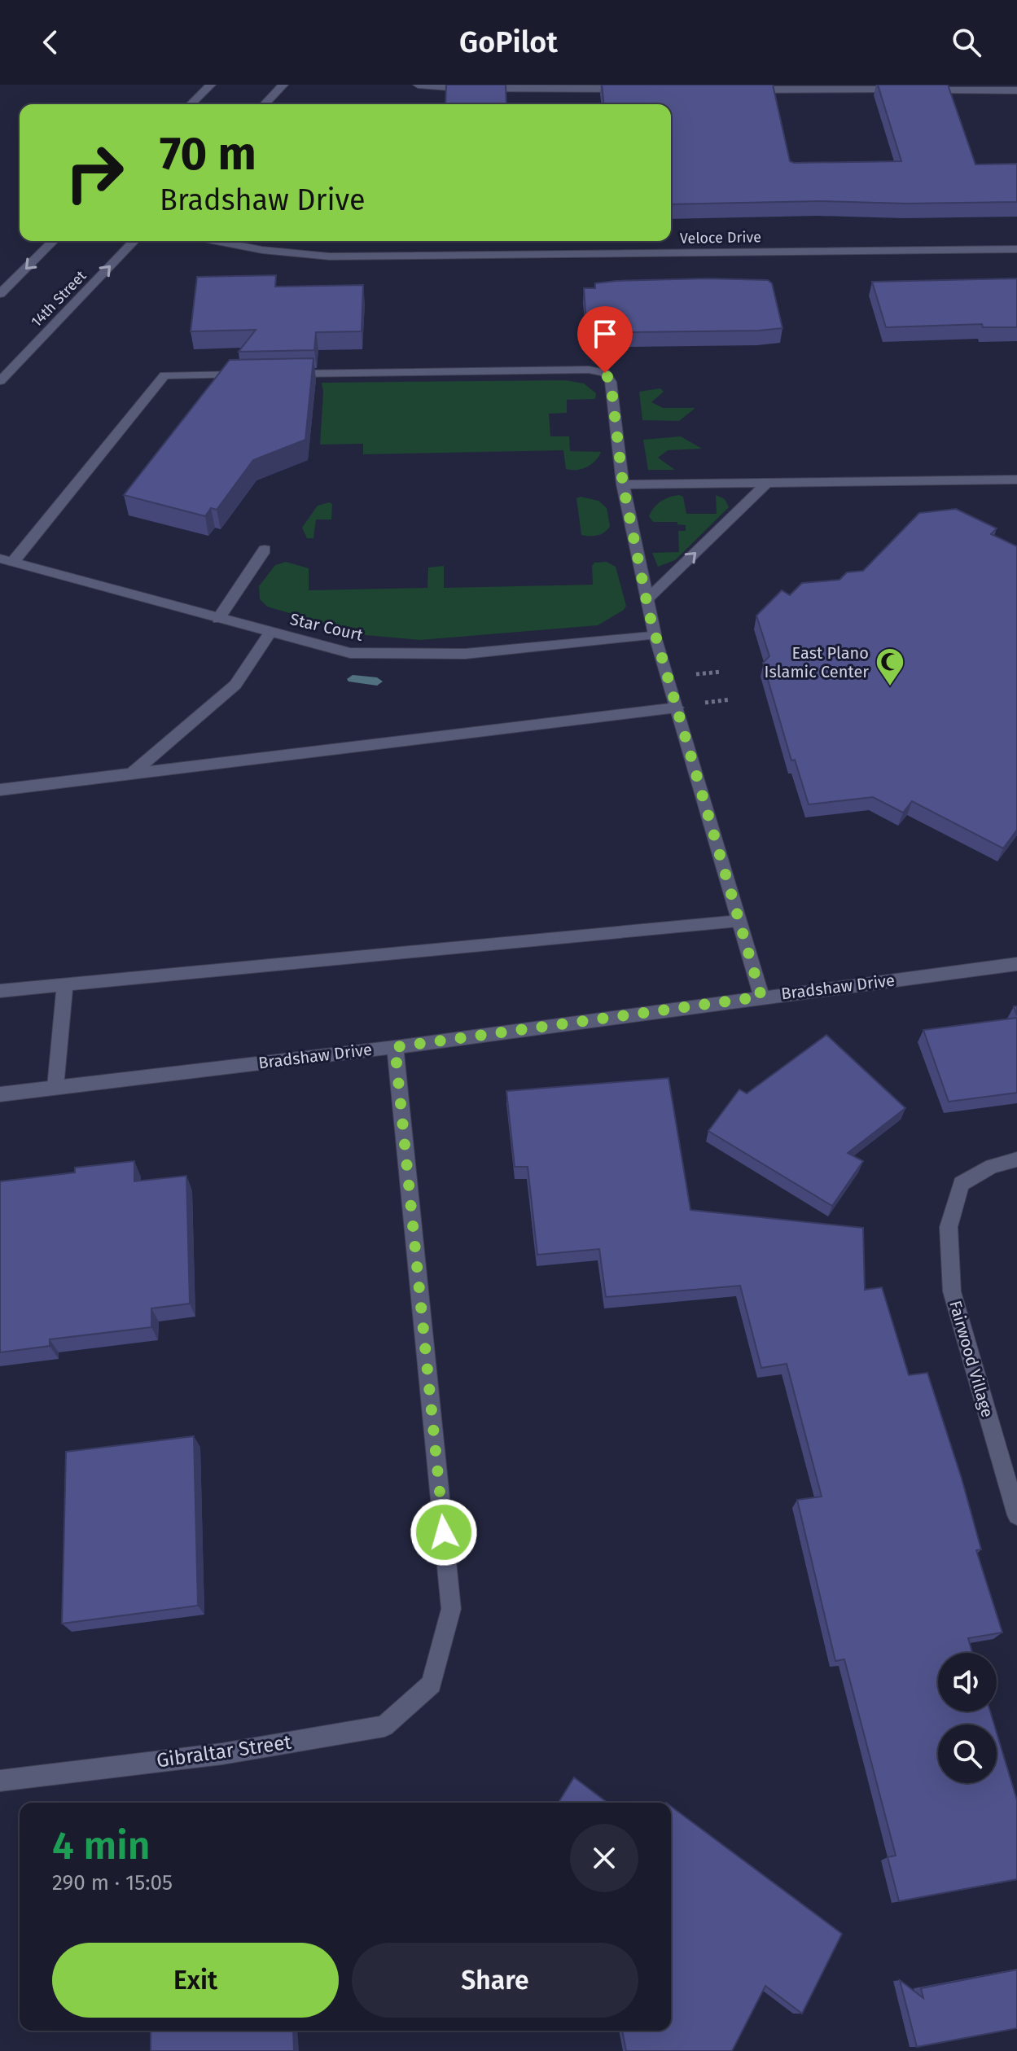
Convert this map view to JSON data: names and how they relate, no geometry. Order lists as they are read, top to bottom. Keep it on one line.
{"streets":{"street":["Veloce Drive","14th Street","Star Court","Bradshaw Drive","Fairwood Village","Gibraltar Street"]},"crossings":[["Bradshaw Drive","Gibraltar Street"]],"places":{"mosque":["East Plano Islamic Center"]},"page":{"header":"GoPilot","turn":["70 m","Bradshaw Drive"],"heading":["4 min","290 m · 15:05"],"buttons":["Exit","Share"]}}
